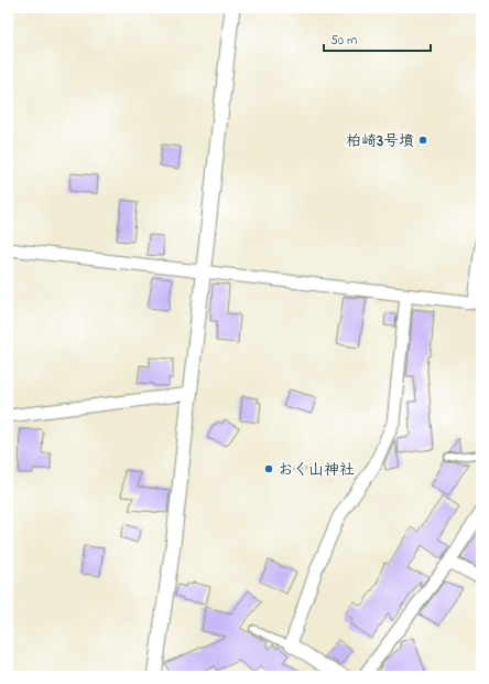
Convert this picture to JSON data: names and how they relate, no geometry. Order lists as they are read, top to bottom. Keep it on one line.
{"places":["柏崎3号墳","おく山神社"],"scale_bar":"50 m"}
